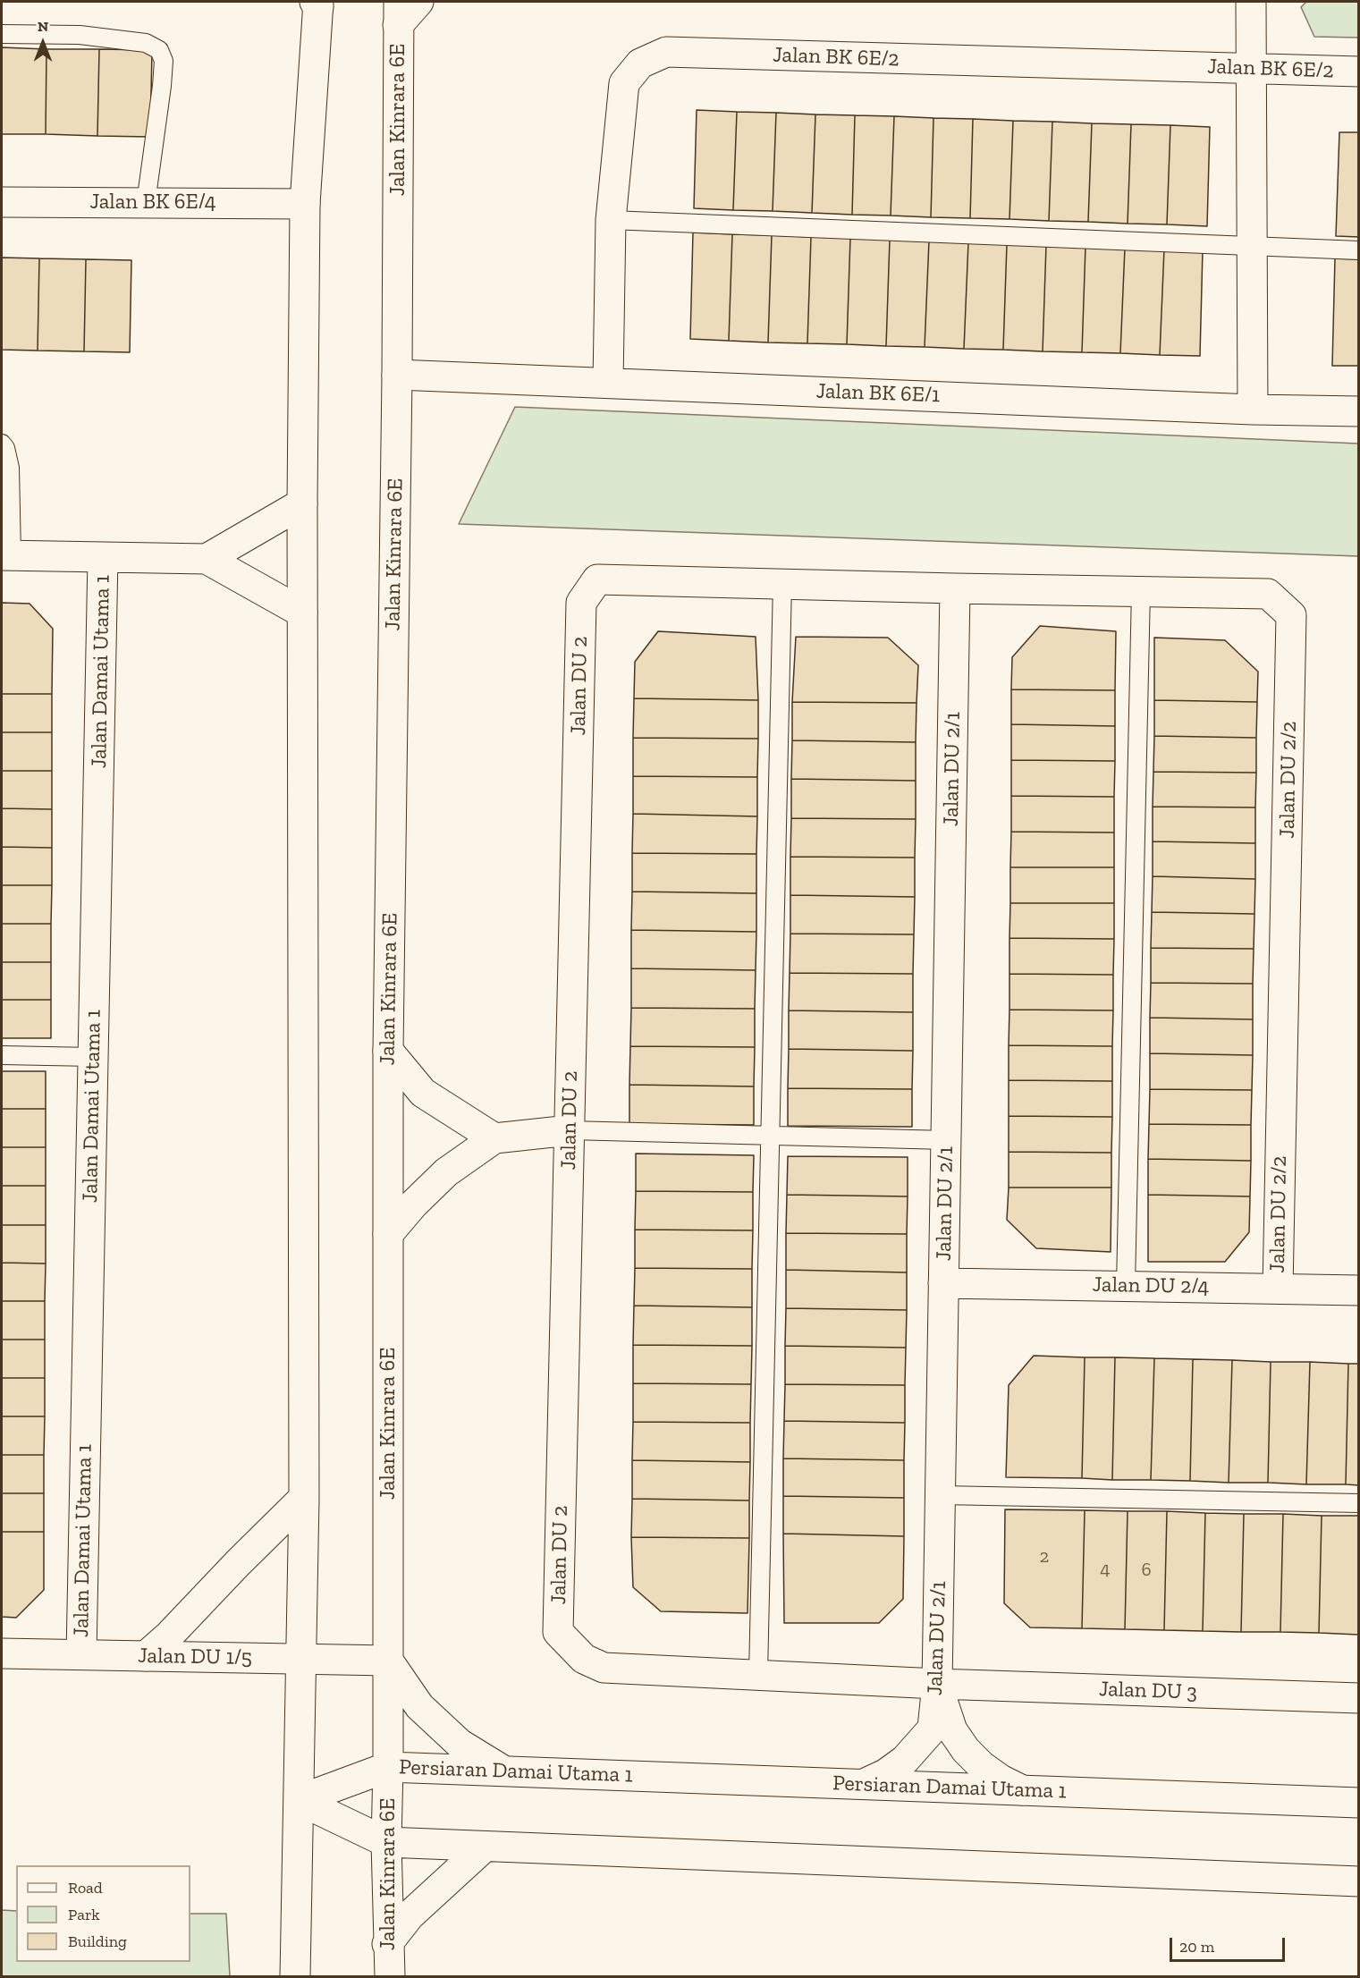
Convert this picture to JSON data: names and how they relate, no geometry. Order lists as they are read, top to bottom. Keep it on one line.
{"streets":{"street":["Jalan BK 6E/2","Jalan Kinrara 6E","Jalan BK 6E/4","Jalan BK 6E/1","Jalan Damai Utama 1","Jalan DU 2","Jalan DU 2/1","Jalan DU 2/2","Jalan DU 2/4","Jalan DU 1/5","Jalan DU 3","Persiaran Damai Utama 1"]},"crossings":[["Jalan BK 6E/2","Jalan BK 6E/1"],["Jalan Kinrara 6E","Jalan BK 6E/1"],["Jalan Kinrara 6E","Jalan DU 1/5"],["Jalan Kinrara 6E","Persiaran Damai Utama 1"],["Jalan Damai Utama 1","Jalan DU 1/5"],["Jalan DU 2","Jalan DU 2/1"],["Jalan DU 2","Jalan DU 2/2"],["Jalan DU 2","Jalan DU 3"],["Jalan DU 2/1","Jalan DU 2/2"],["Jalan DU 2/1","Jalan DU 2/4"],["Jalan DU 2/1","Jalan DU 3"],["Jalan DU 2/1","Persiaran Damai Utama 1"],["Jalan DU 2/2","Jalan DU 2/4"]],"house_numbers":["2","4","6"],"legend":["Road","Park","Building"],"scale_bar":"20 m","north":"top"}
